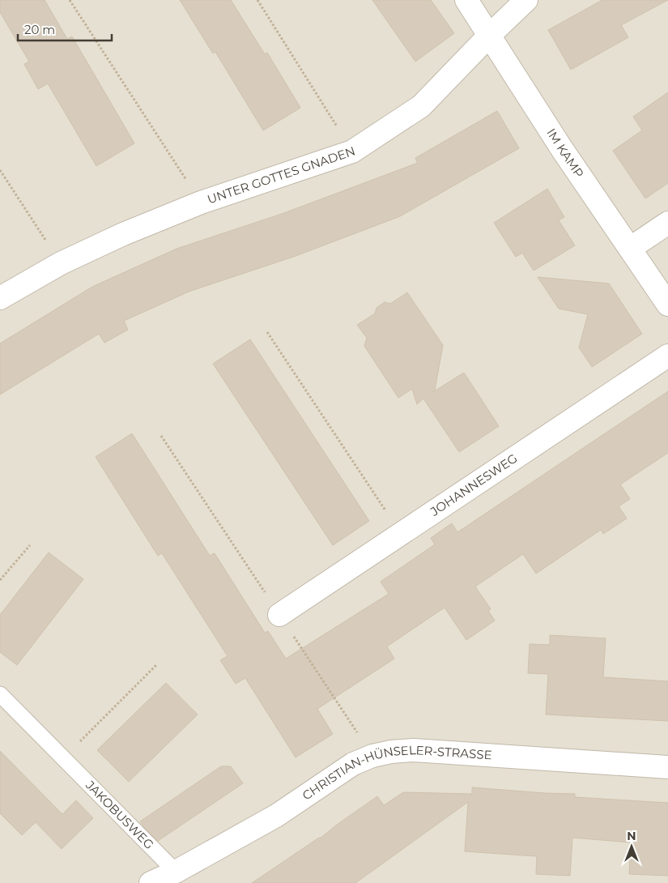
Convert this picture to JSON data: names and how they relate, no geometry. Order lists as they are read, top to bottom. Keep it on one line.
{"streets":{"street":["IM KAMP","UNTER GOTTES GNADEN","JOHANNESWEG","CHRISTIAN-HÜNSELER-STRASSE"],"lane":["JAKOBUSWEG"]},"crossings":[["IM KAMP","UNTER GOTTES GNADEN"],["CHRISTIAN-HÜNSELER-STRASSE","JAKOBUSWEG"]],"scale_bar":"20 m","north":"top"}
